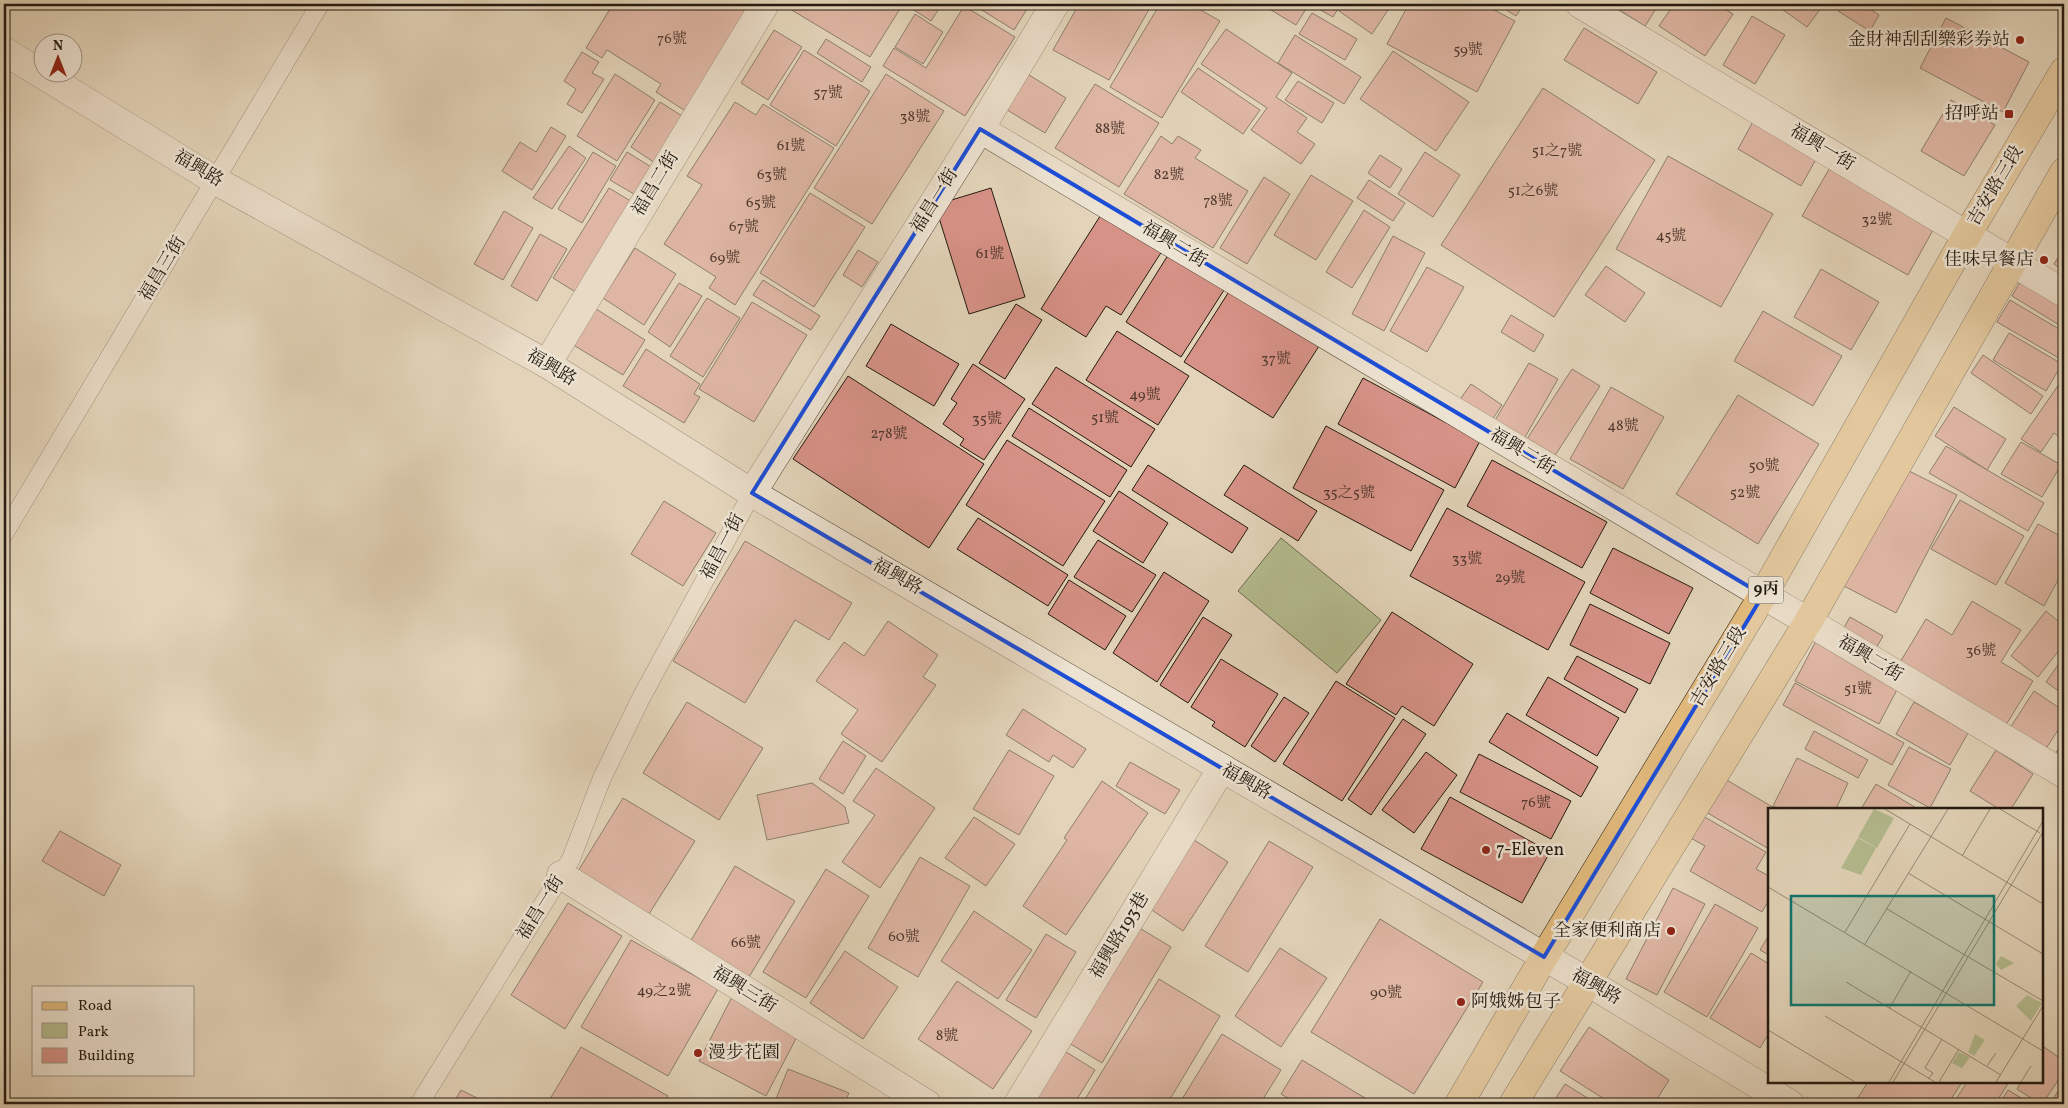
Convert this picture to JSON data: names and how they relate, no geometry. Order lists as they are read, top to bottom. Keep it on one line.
{"streets":{"main road":["吉安路三段","9丙"],"street":["福興一街","福興路","福昌二街","福昌一街","福興二街","福興路193巷","福興三街"],"lane":["福昌三街"]},"crossings":[["福興一街","吉安路三段"],["福興路","福昌二街"],["福興路","吉安路三段"],["福興路","福昌一街"],["福興路","福昌三街"],["福興路","福興路193巷"],["吉安路三段","福興二街"],["福昌一街","福興二街"],["福昌一街","福興三街"]],"places":{"other":["金財神刮刮樂彩券站","佳味早餐店","7-Eleven","全家便利商店","阿娥姊包子","漫步花園"],"transit":["招呼站"]},"house_numbers":["76號","59號","57號","38號","88號","61號","51之7號","63號","82號","51之6號","78號","65號","32號","67號","45號","61號","69號","37號","49號","51號","35號","48號","278號","50號","35之5號","52號","33號","29號","36號","51號","76號","60號","66號","49之2號","90號","8號"],"legend":["Road","Park","Building"],"north":"top"}
